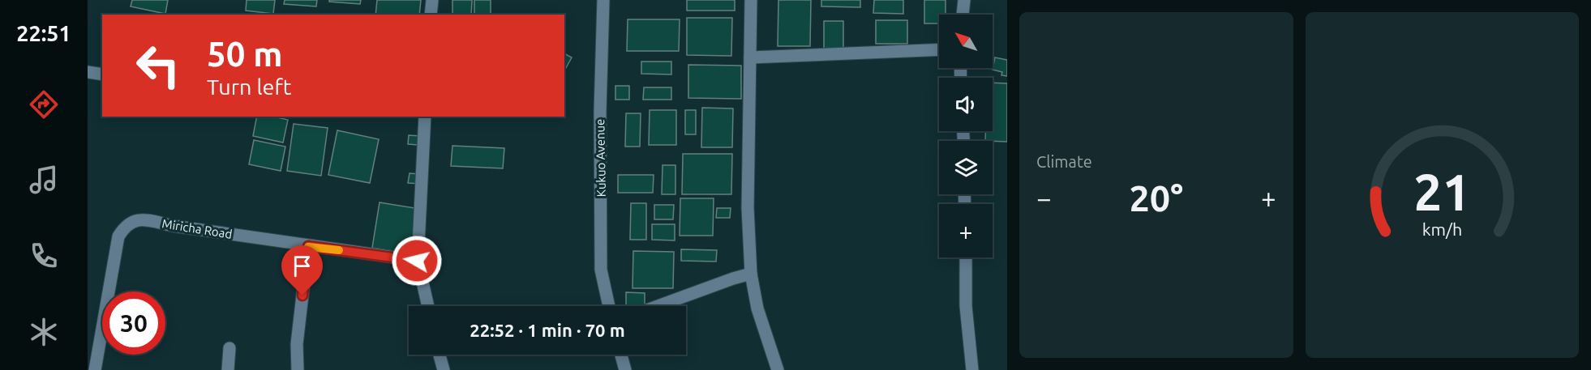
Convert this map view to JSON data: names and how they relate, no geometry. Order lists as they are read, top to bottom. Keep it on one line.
{"streets":{"street":["Kukuo Avenue","Miricha Road"]},"north":"top left","page":{"tabs":"22:51","tile":"Climate","map_buttons":"+","turn":["50 m","Turn left"],"heat":["−","20°","+"],"limit":"30","trip":"22:52 · 1 min · 70 m","gauge":["21","km/h"]}}
